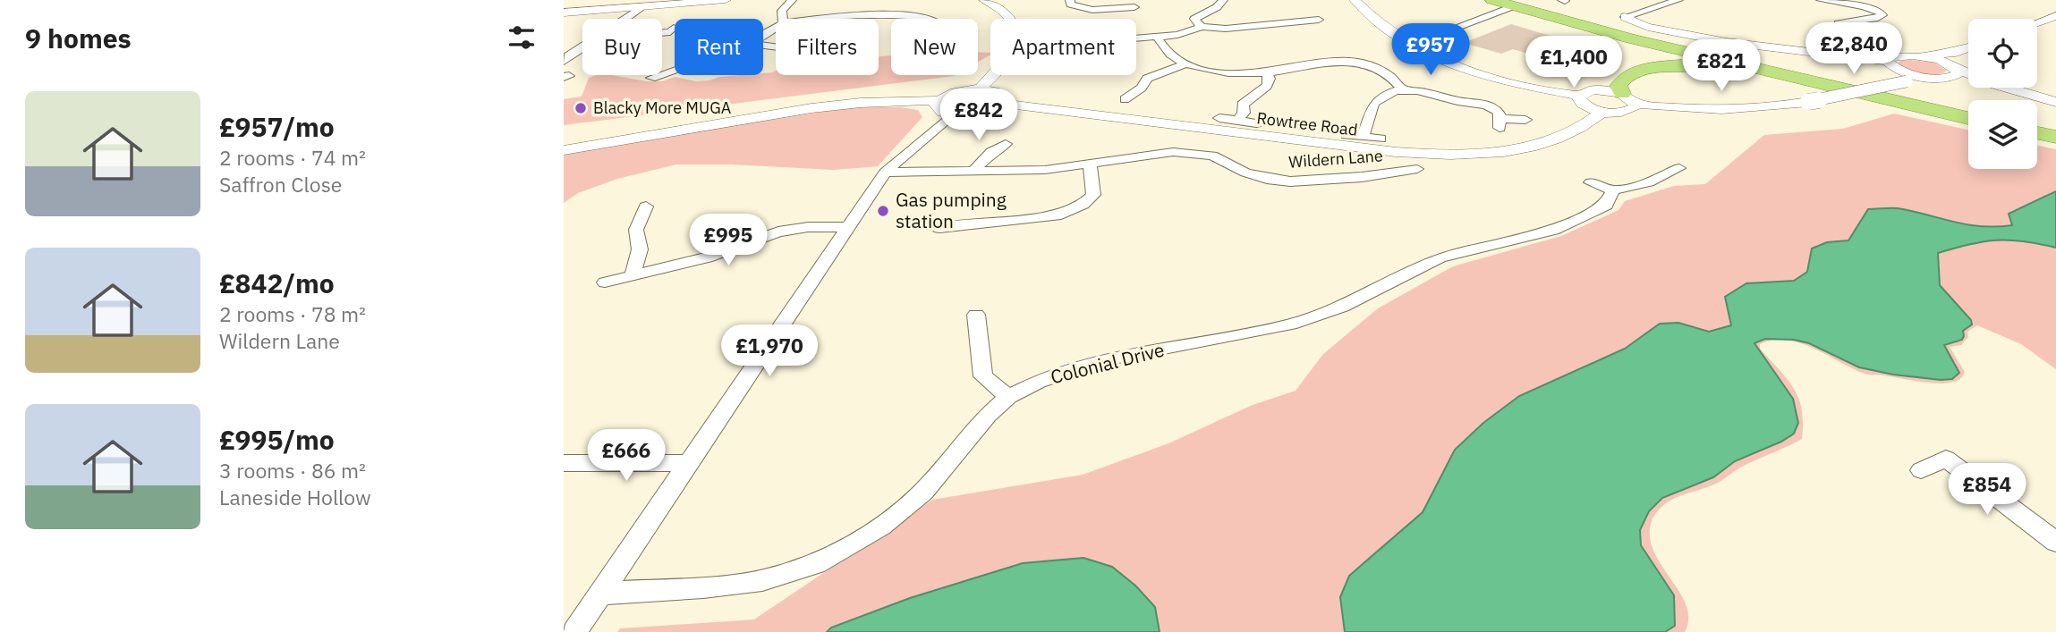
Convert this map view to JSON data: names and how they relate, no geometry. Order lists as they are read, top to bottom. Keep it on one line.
{"streets":{"street":["Rowtree Road","Wildern Lane","Colonial Drive"]},"places":["Blacky More MUGA","Gas pumping station"],"page":{"heading":"9 homes","chip":["Buy","Rent","Filters","New","Apartment"],"price":["£2,840","£957","£1,400","£821","£842","£995","£1,970","£666","£854"],"list":[{"name":"£957/mo","note":"2 rooms · 74 m² · Saffron Close"},{"name":"£842/mo","note":"2 rooms · 78 m² · Wildern Lane"},{"name":"£995/mo","note":"3 rooms · 86 m² · Laneside Hollow"}]}}
